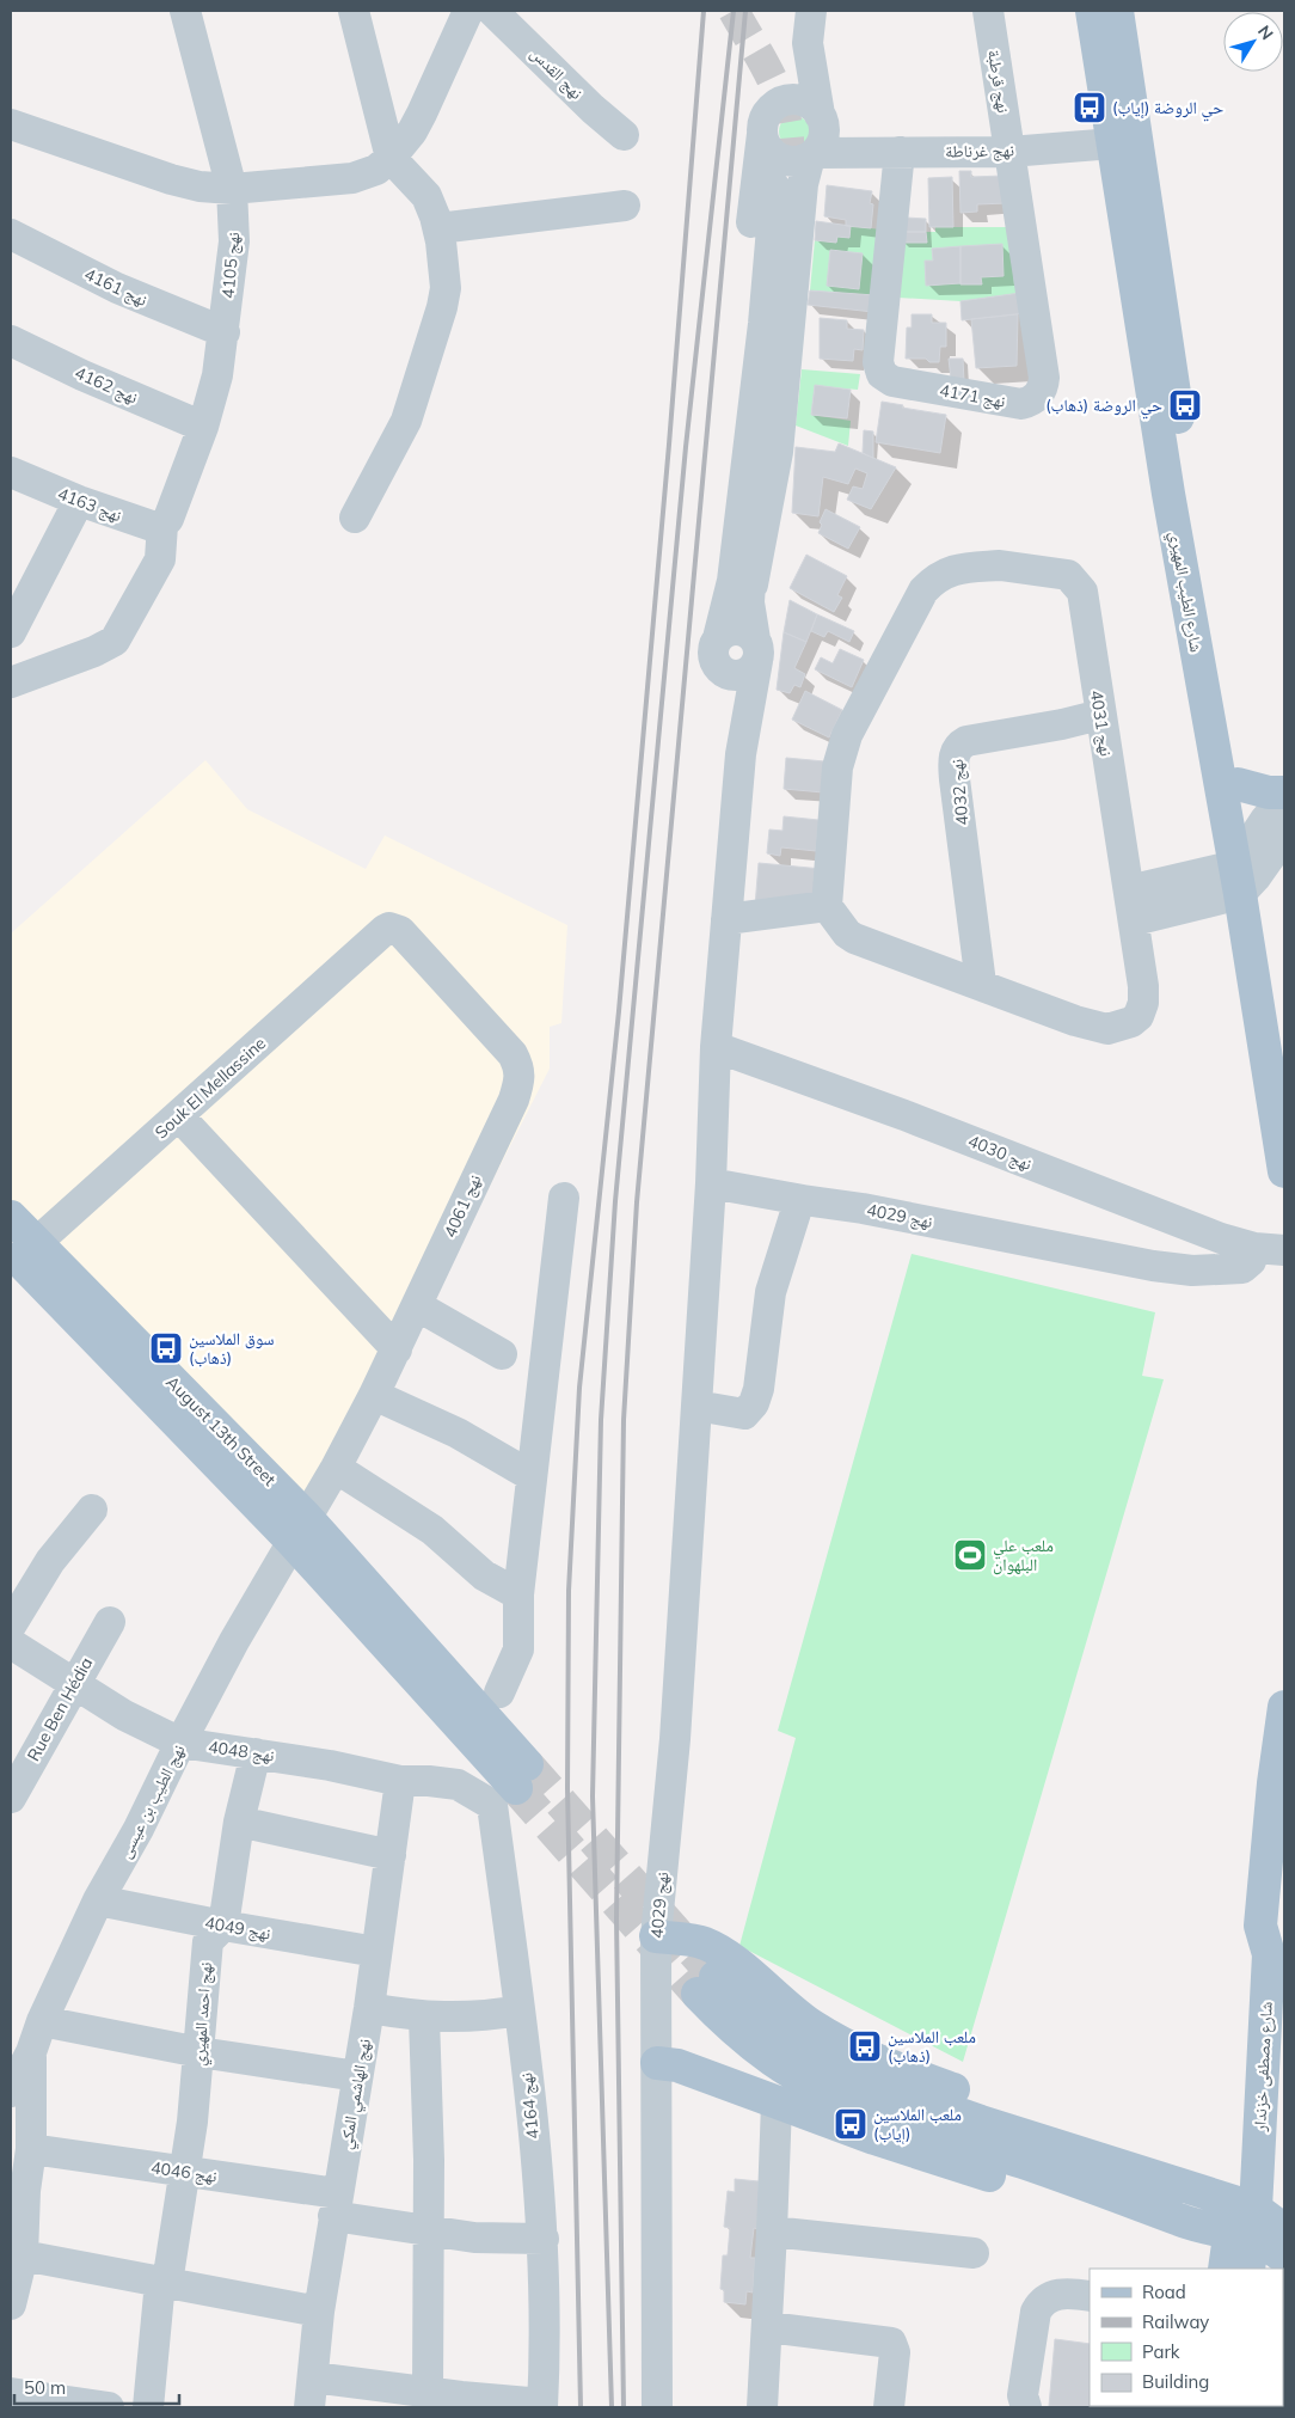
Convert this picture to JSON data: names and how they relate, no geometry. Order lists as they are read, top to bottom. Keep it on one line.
{"streets":{"main road":["شارع الطيب المهيري","August 13th Street","شارع مصطفى خزندار"],"street":["نهج القدس","نهج قرطبة","نهج غرناطة","نهج 4105","نهج 4161","نهج 4162","نهج 4171","نهج 4163","نهج 4031","نهج 4032","Souk El Mellassine","نهج 4030","نهج 4061","نهج 4029","Rue Ben Hédia","نهج 4048","نهج الطيب بن عيسى","نهج 4049","نهج احمد المهيري","نهج الهاشمي المكي","نهج 4164","نهج 4046"]},"crossings":[["نهج قرطبة","نهج غرناطة"],["نهج قرطبة","نهج 4171"],["نهج غرناطة","نهج 4171"],["نهج غرناطة","شارع الطيب المهيري"],["نهج 4105","نهج 4161"],["نهج 4105","نهج 4162"],["نهج 4105","نهج 4163"],["نهج 4031","نهج 4032"],["Souk El Mellassine","نهج 4061"],["Souk El Mellassine","August 13th Street"],["نهج 4030","نهج 4029"],["نهج 4061","August 13th Street"],["نهج 4061","نهج الطيب بن عيسى"],["August 13th Street","نهج 4048"],["August 13th Street","نهج الطيب بن عيسى"],["August 13th Street","نهج 4164"],["Rue Ben Hédia","نهج 4048"],["نهج 4048","نهج الطيب بن عيسى"],["نهج 4048","نهج احمد المهيري"],["نهج 4048","نهج الهاشمي المكي"],["نهج 4048","نهج 4164"],["نهج الطيب بن عيسى","نهج 4049"],["نهج 4049","نهج احمد المهيري"],["نهج 4049","نهج الهاشمي المكي"],["نهج احمد المهيري","نهج 4046"],["نهج الهاشمي المكي","نهج 4046"],["نهج 4164","نهج 4046"]],"places":{"bus stop":["حي الروضة (إياب)","حي الروضة (ذهاب)","سوق الملاسين (ذهاب)","ملعب الملاسين (ذهاب)","ملعب الملاسين (إياب)"],"sports":["ملعب علي البلهوان"]},"legend":["Road","Railway","Park","Building"],"scale_bar":"50 m","north":"top right"}
